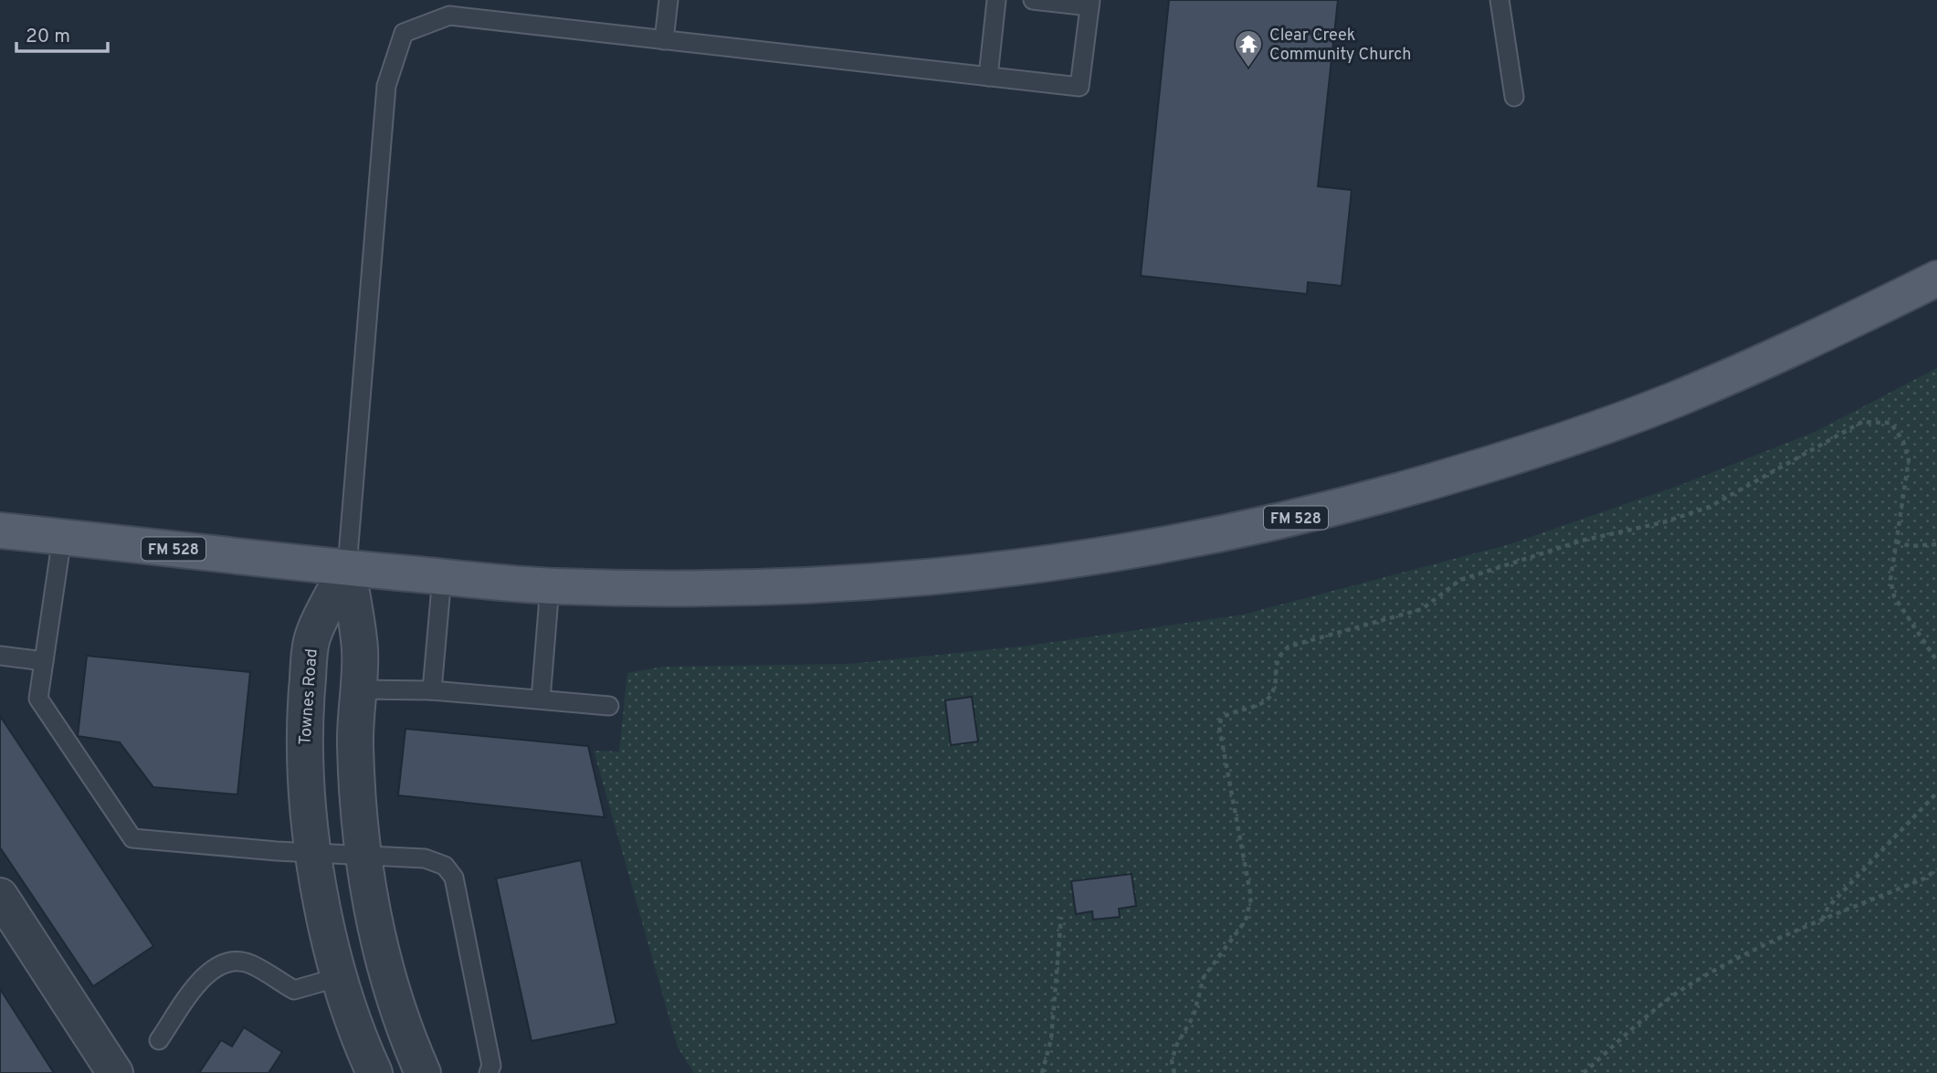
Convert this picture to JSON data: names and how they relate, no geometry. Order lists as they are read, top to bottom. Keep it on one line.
{"streets":{"main road":["FM 528"],"street":["Townes Road"]},"crossings":[["FM 528","Townes Road"]],"places":{"temple":["Clear Creek Community Church"]},"scale_bar":"20 m"}
